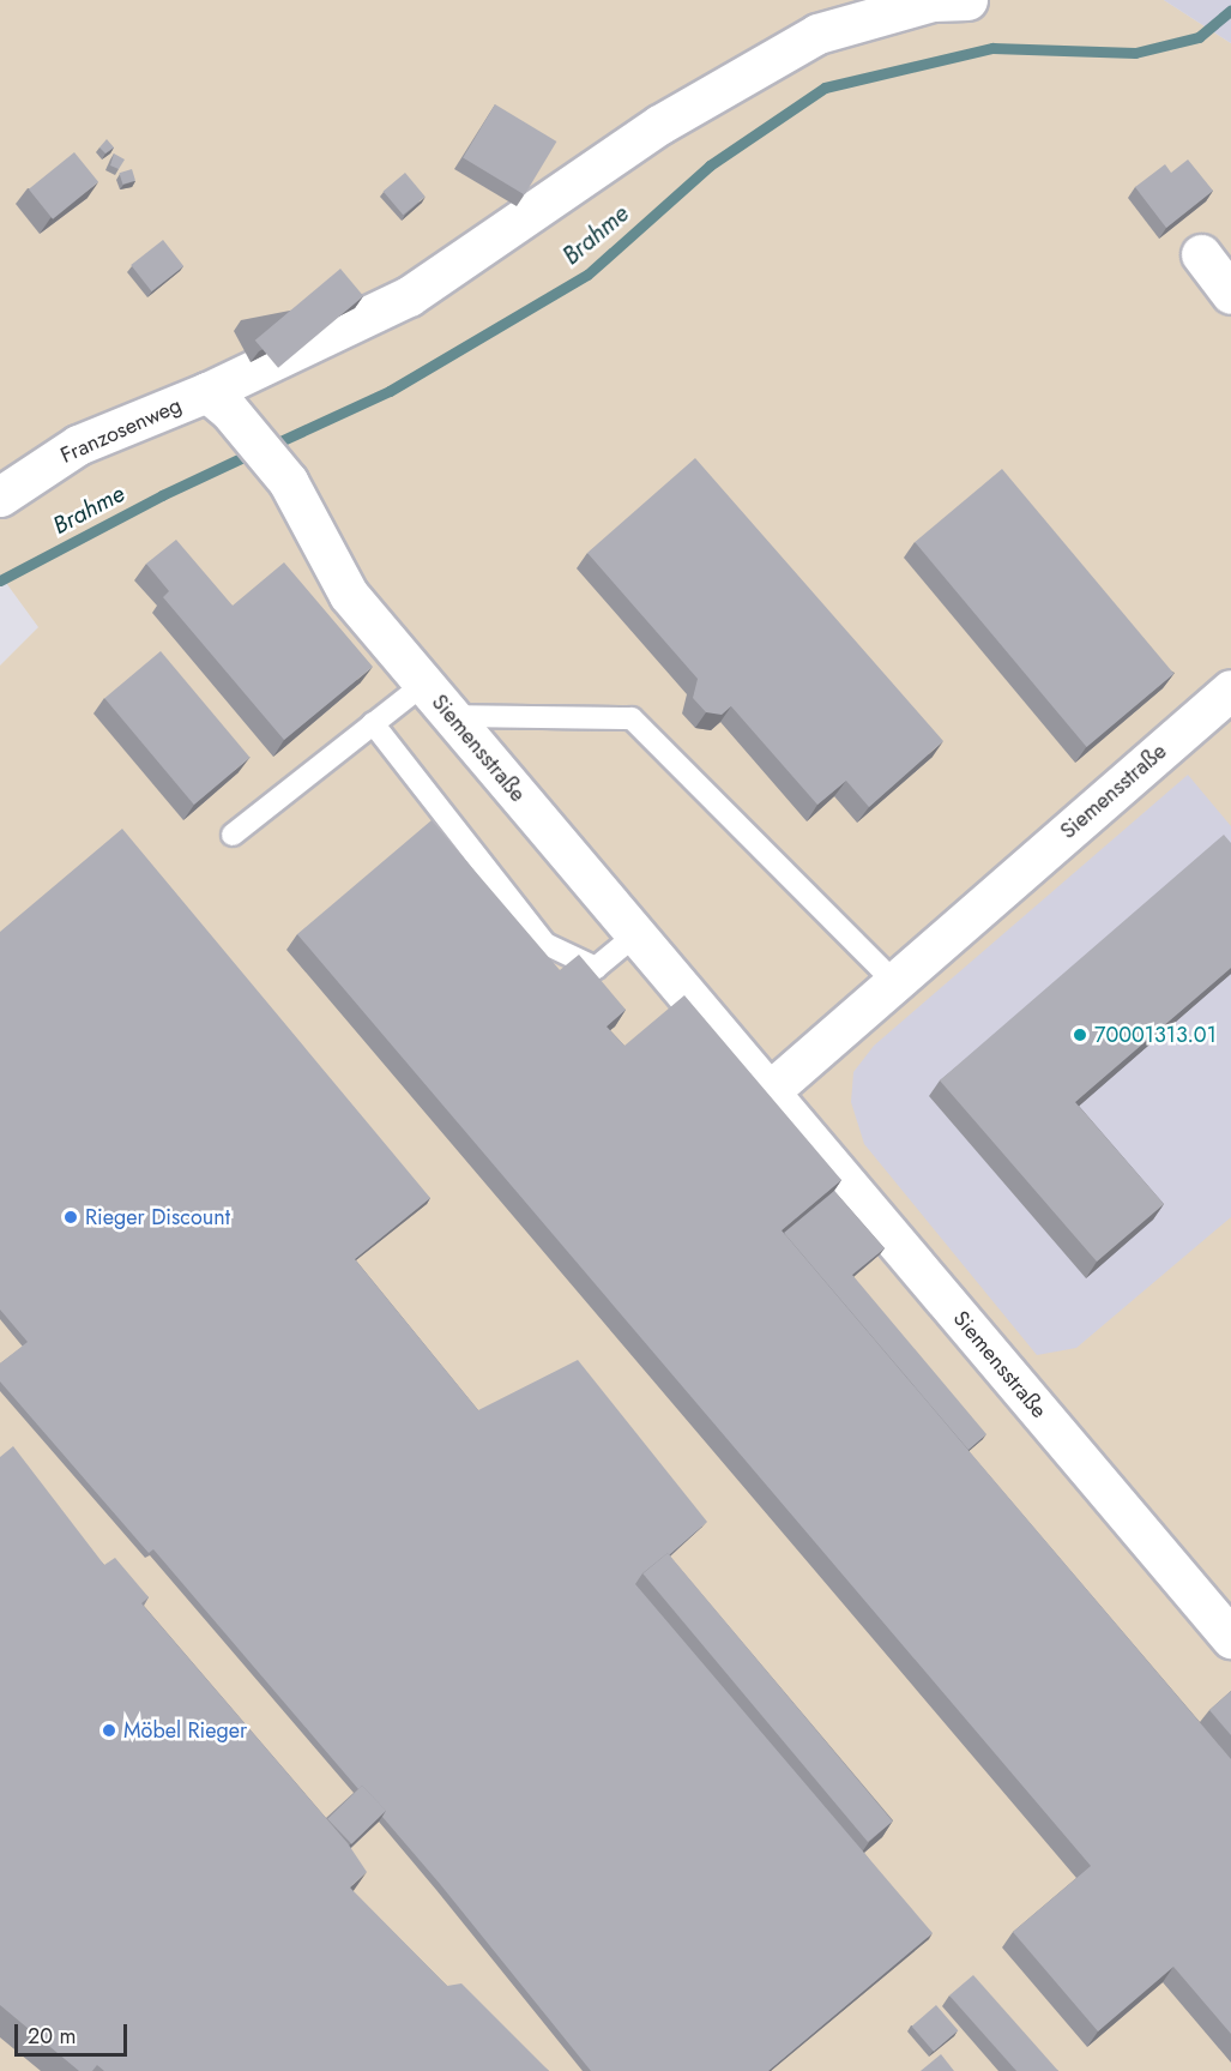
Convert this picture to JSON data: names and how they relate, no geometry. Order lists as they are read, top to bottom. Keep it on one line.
{"streets":{"street":["Franzosenweg","Siemensstraße"]},"crossings":[["Franzosenweg","Siemensstraße"]],"water":["Brahme"],"places":["70001313.01","Rieger Discount","Möbel Rieger"],"scale_bar":"20 m"}
